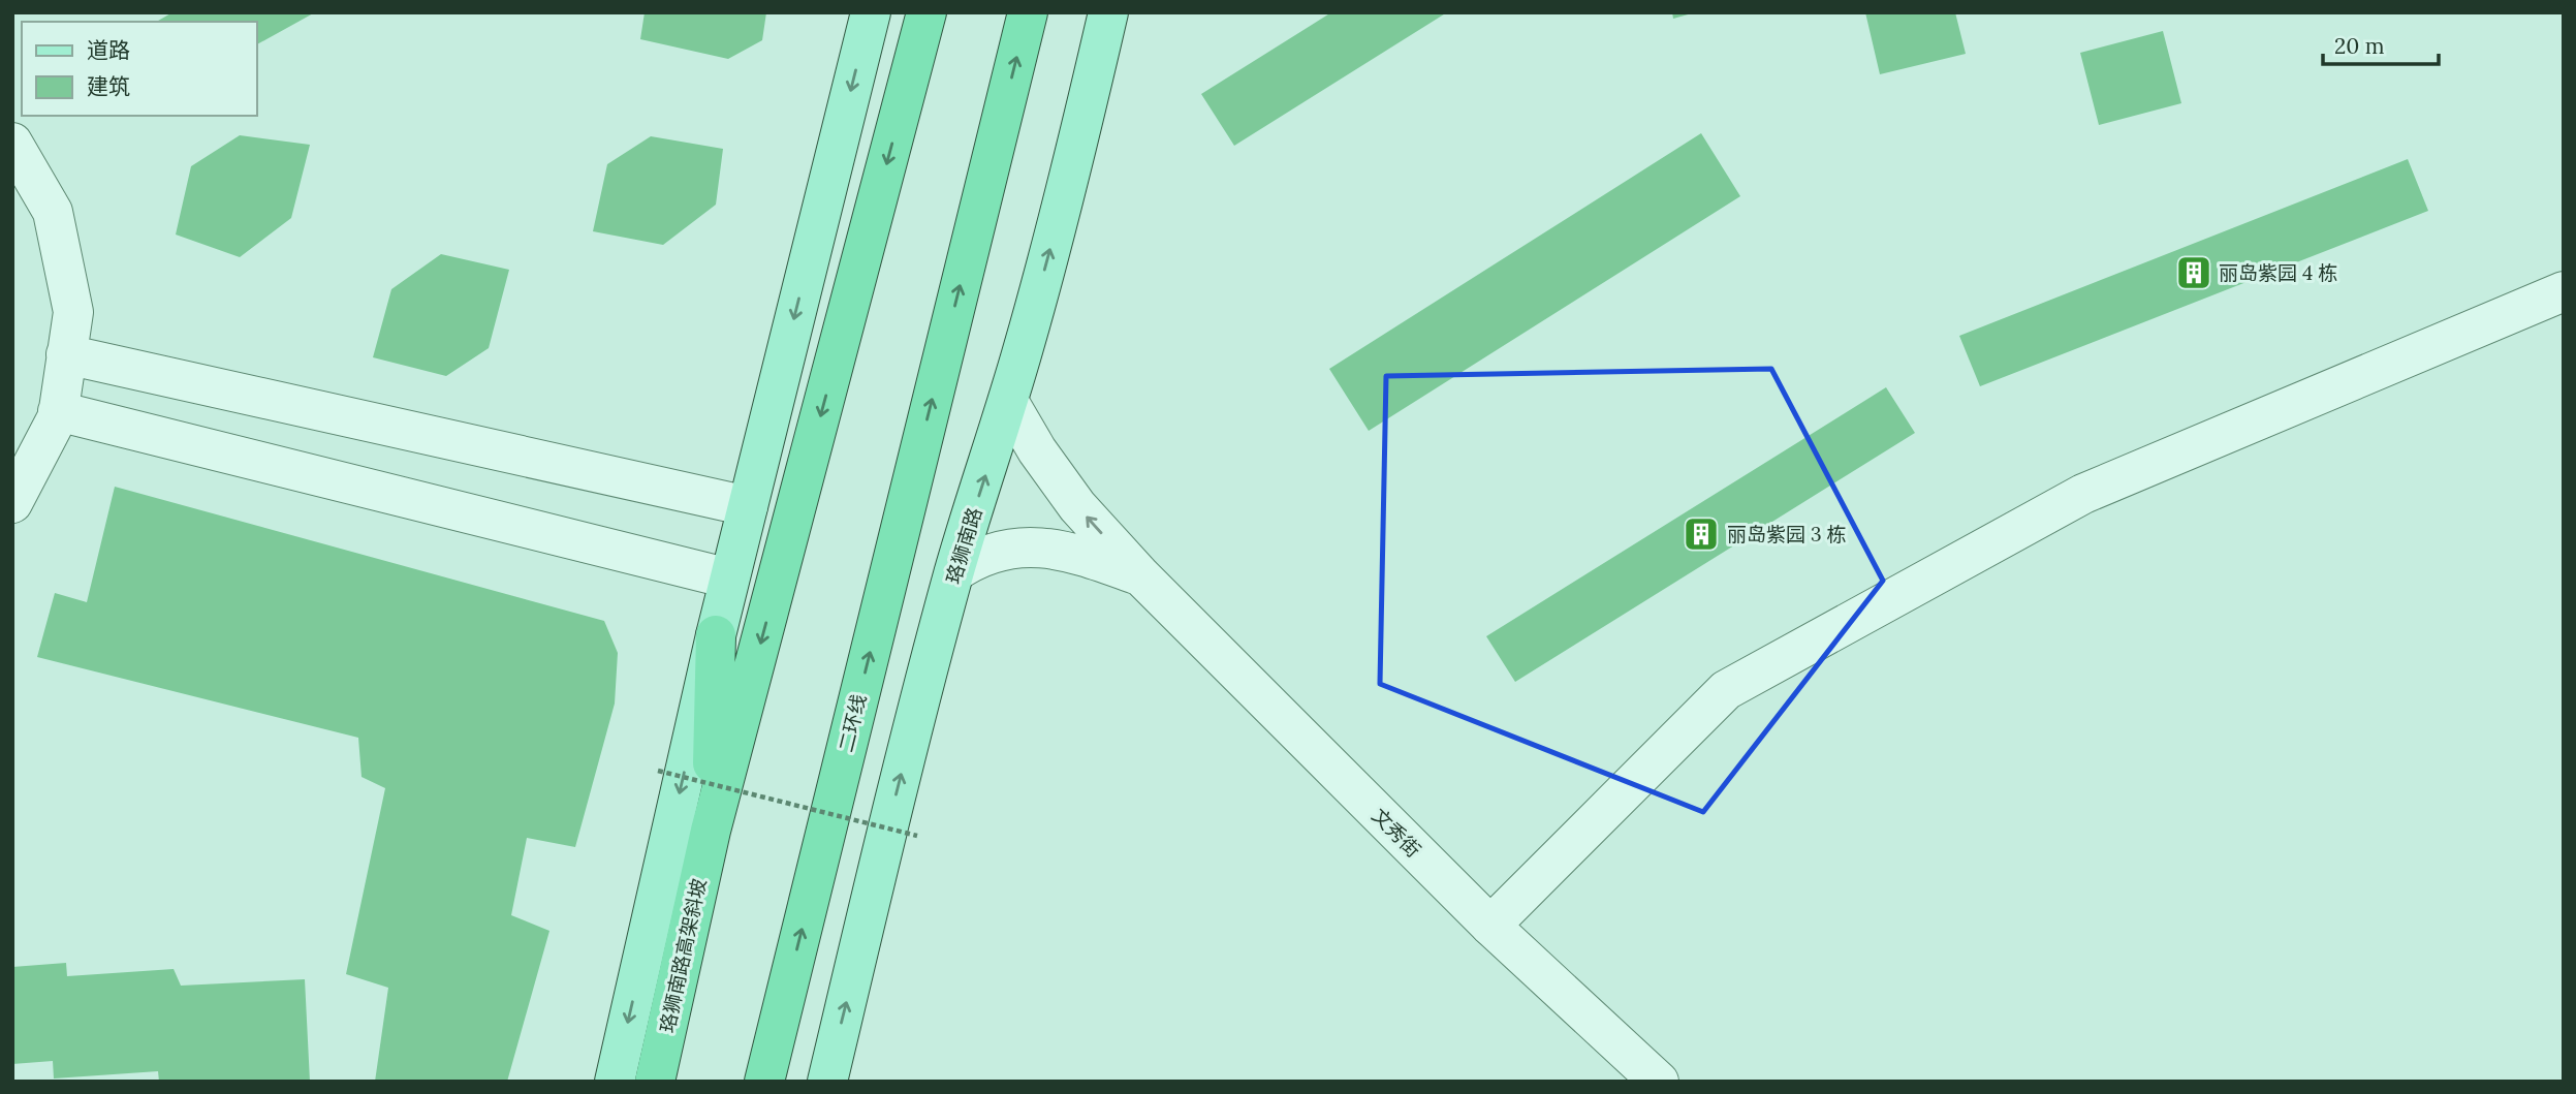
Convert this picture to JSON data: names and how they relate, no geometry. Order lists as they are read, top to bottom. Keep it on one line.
{"streets":{"highway":["二环线","珞狮南路高架斜坡"],"main road":["珞狮南路"],"street":["文秀街"]},"crossings":[["珞狮南路","文秀街"]],"places":{"building":["丽岛紫园 4 栋","丽岛紫园 3 栋"]},"legend":["道路","建筑"],"scale_bar":"20 m"}
